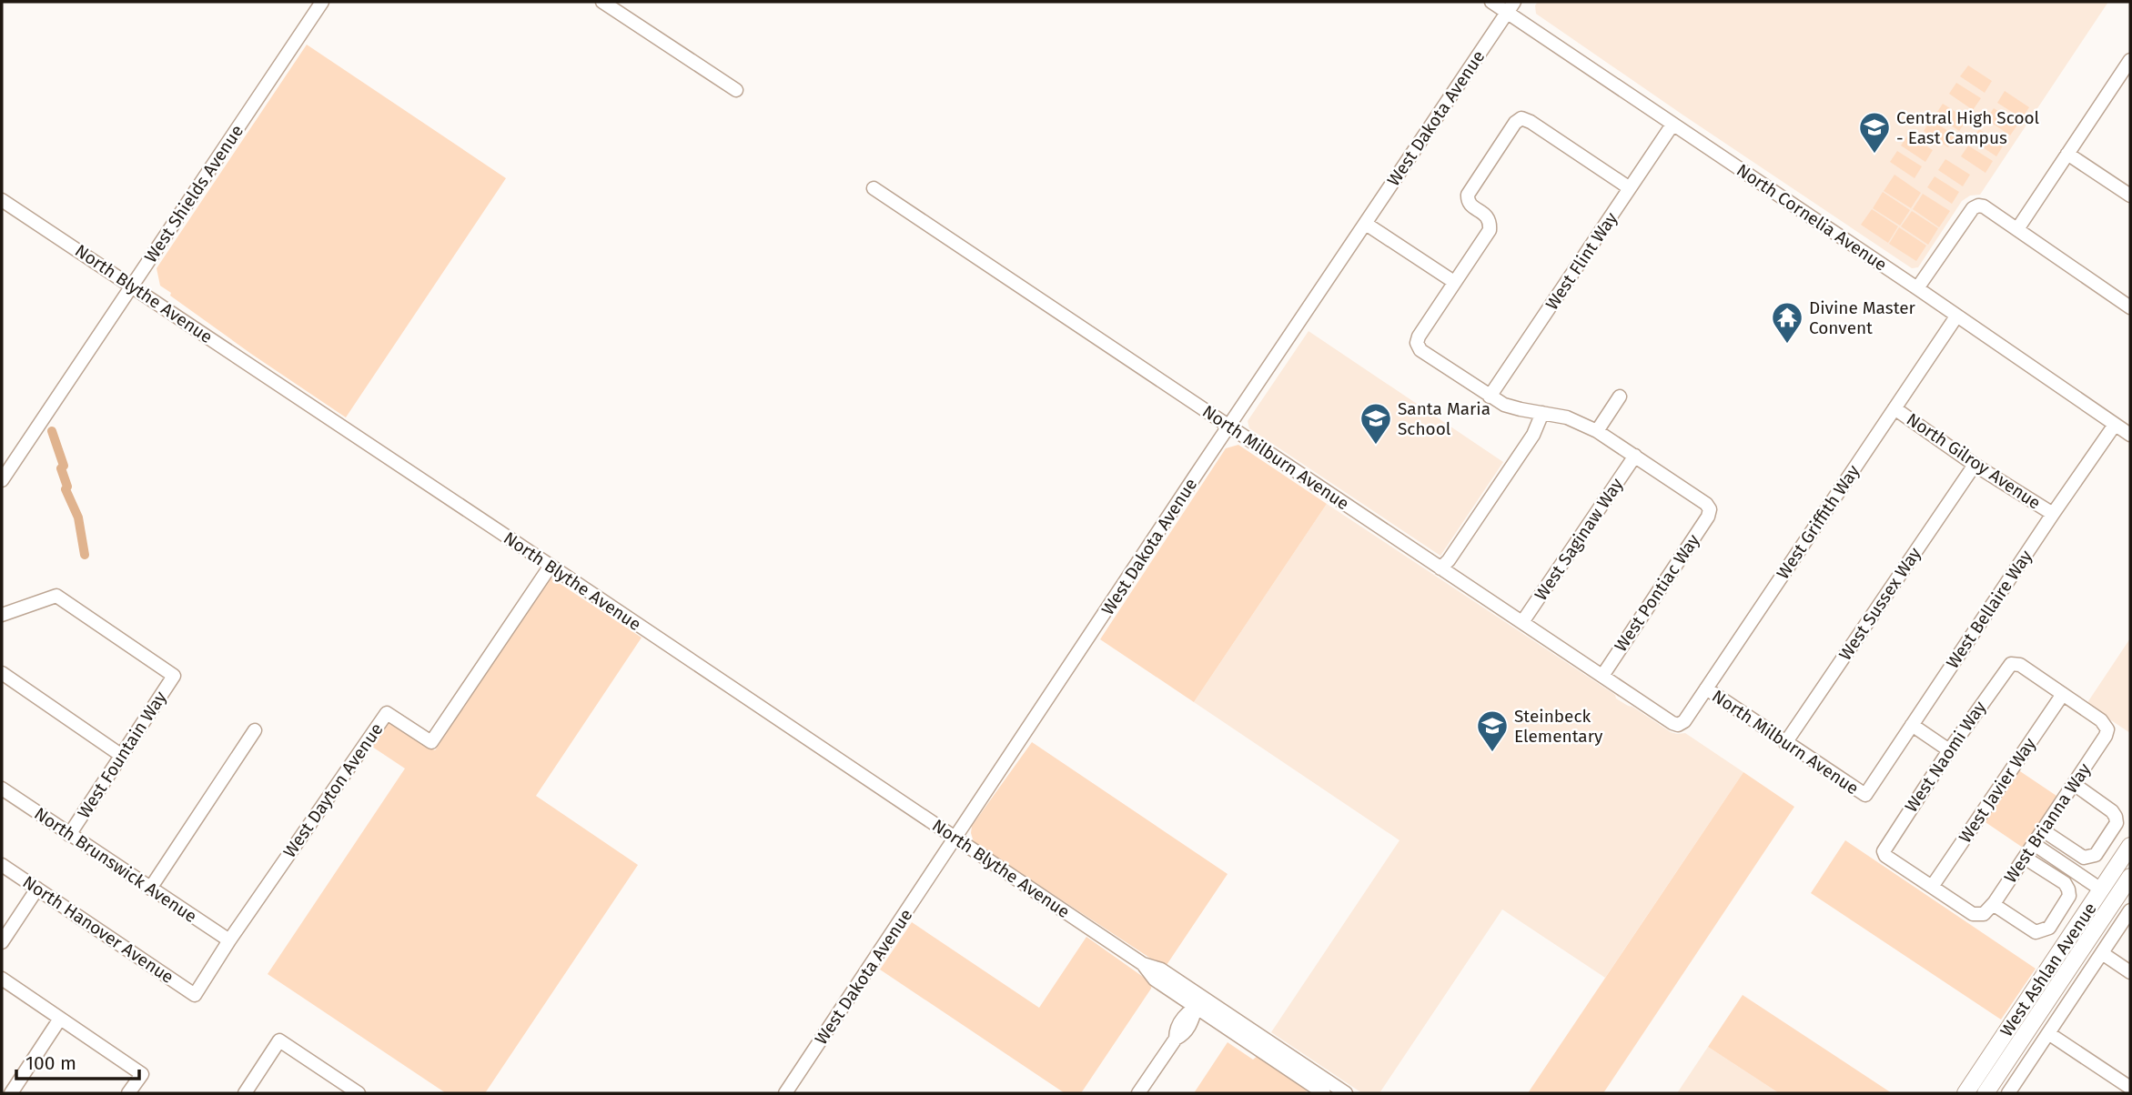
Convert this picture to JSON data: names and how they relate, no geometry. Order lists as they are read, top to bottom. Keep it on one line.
{"streets":{"main road":["West Ashlan Avenue"],"street":["West Dakota Avenue","West Shields Avenue","North Cornelia Avenue","West Flint Way","North Blythe Avenue","North Milburn Avenue","North Gilroy Avenue","West Griffith Way","West Saginaw Way","West Pontiac Way","West Sussex Way","West Bellaire Way","West Fountain Way","West Naomi Way","West Dayton Avenue","West Javier Way","West Brianna Way","North Brunswick Avenue","North Hanover Avenue"]},"crossings":[["West Dakota Avenue","North Cornelia Avenue"],["West Dakota Avenue","North Blythe Avenue"],["West Dakota Avenue","North Milburn Avenue"],["West Shields Avenue","North Blythe Avenue"],["North Cornelia Avenue","West Flint Way"],["North Cornelia Avenue","West Griffith Way"],["North Cornelia Avenue","West Bellaire Way"],["North Blythe Avenue","West Dayton Avenue"],["North Milburn Avenue","West Griffith Way"],["North Milburn Avenue","West Saginaw Way"],["North Milburn Avenue","West Pontiac Way"],["North Milburn Avenue","West Sussex Way"],["North Milburn Avenue","West Bellaire Way"],["North Gilroy Avenue","West Griffith Way"],["North Gilroy Avenue","West Sussex Way"],["North Gilroy Avenue","West Bellaire Way"],["West Saginaw Way","West Pontiac Way"],["West Fountain Way","North Brunswick Avenue"],["West Naomi Way","West Javier Way"],["West Naomi Way","West Brianna Way"],["West Dayton Avenue","North Brunswick Avenue"],["West Dayton Avenue","North Hanover Avenue"],["West Javier Way","West Brianna Way"]],"places":{"school or university":["Central High Scool - East Campus","Santa Maria School","Steinbeck Elementary"],"temple":["Divine Master Convent"]},"scale_bar":"100 m"}
